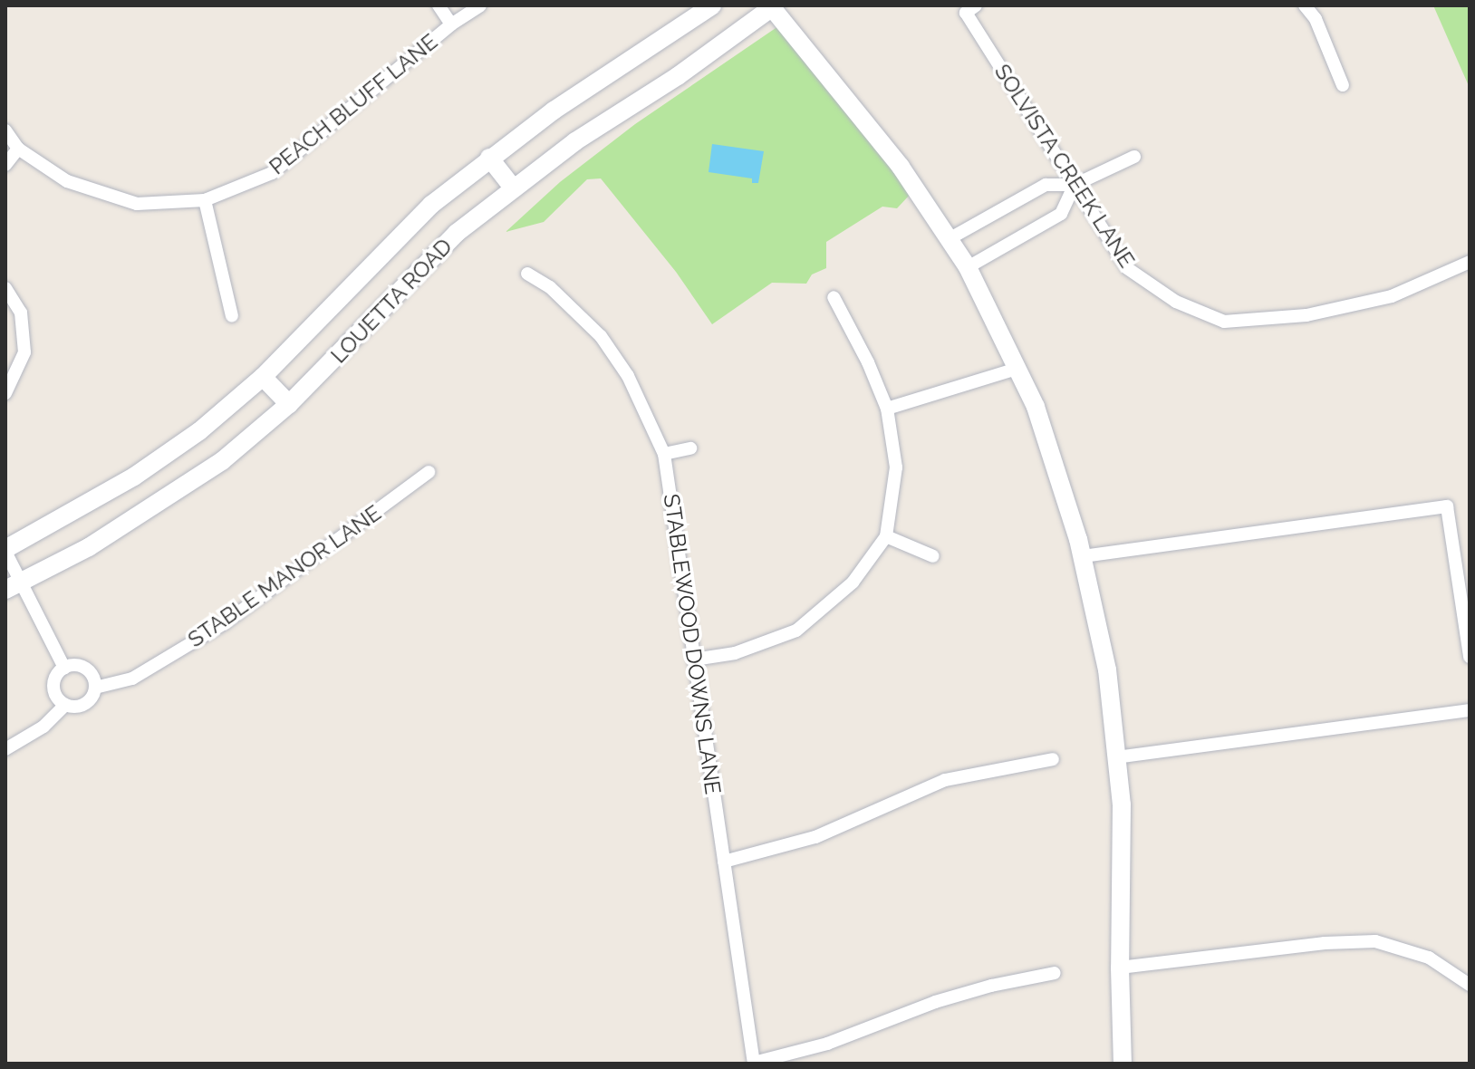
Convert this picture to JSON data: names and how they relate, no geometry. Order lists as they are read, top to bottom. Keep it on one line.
{"streets":{"main road":["LOUETTA ROAD"],"street":["PEACH BLUFF LANE","SOLVISTA CREEK LANE","STABLE MANOR LANE","STABLEWOOD DOWNS LANE"]}}
